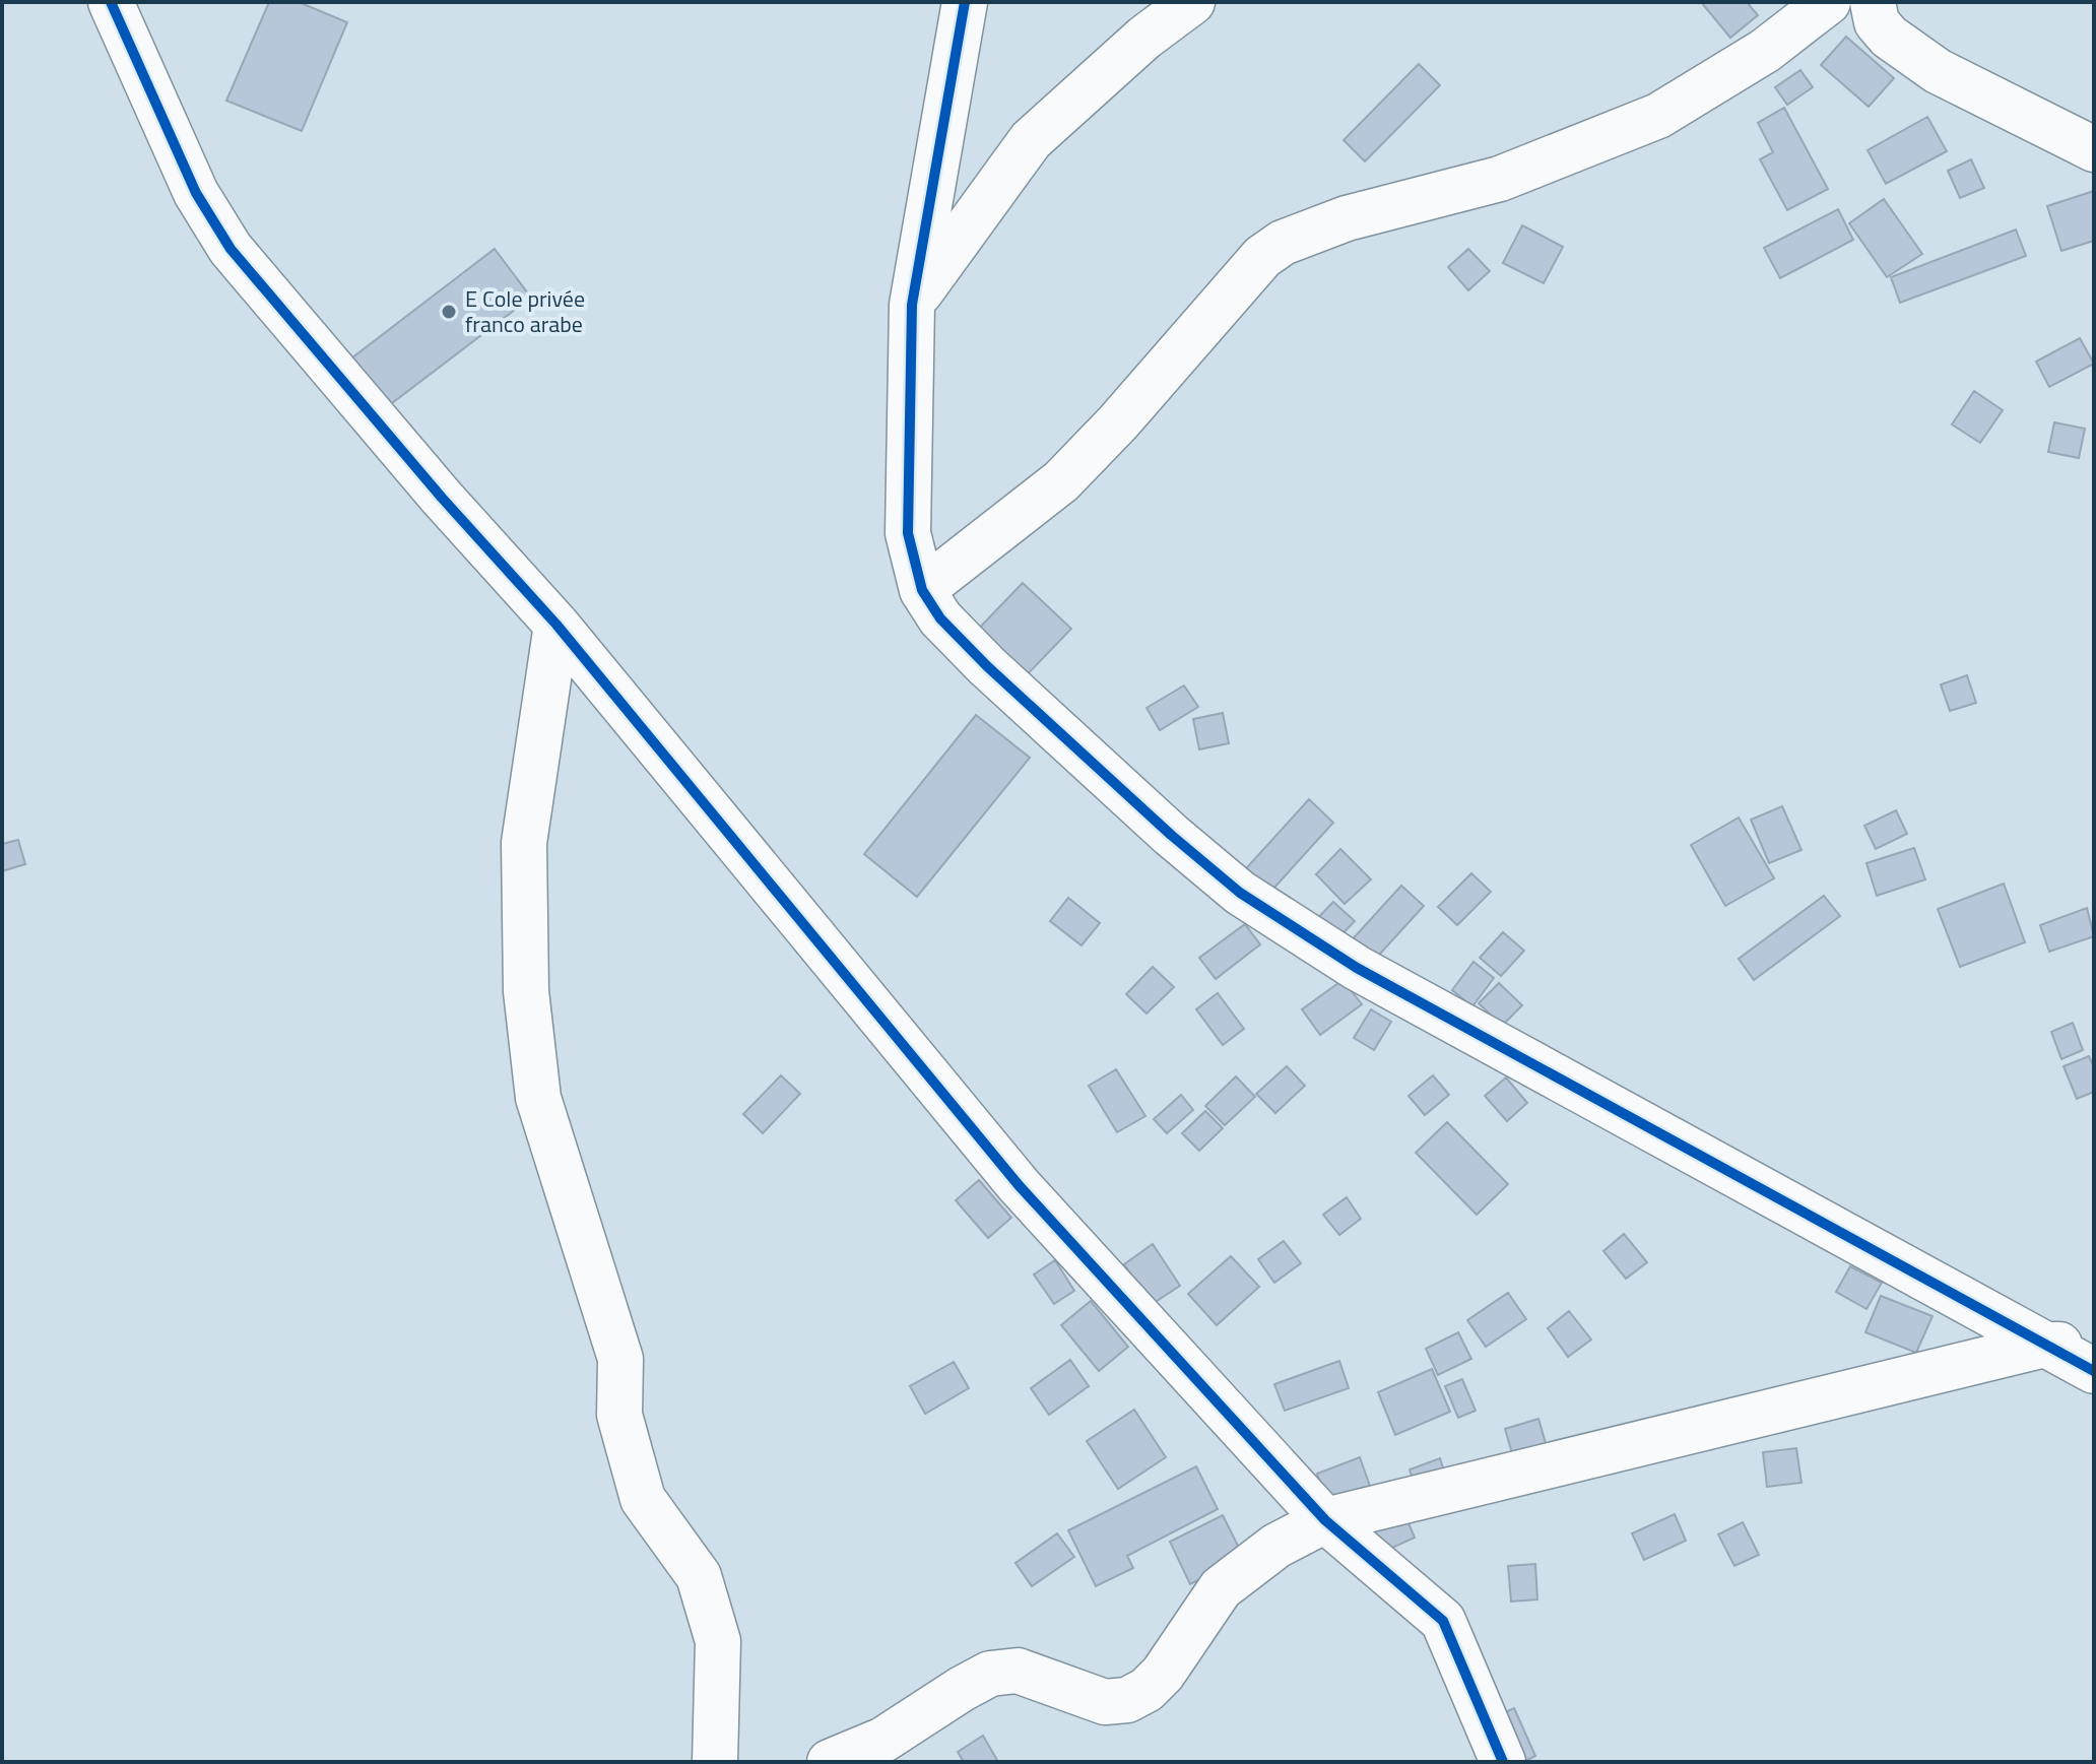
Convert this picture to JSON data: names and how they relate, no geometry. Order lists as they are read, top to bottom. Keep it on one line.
{"places":["E Cole privée franco arabe"]}
